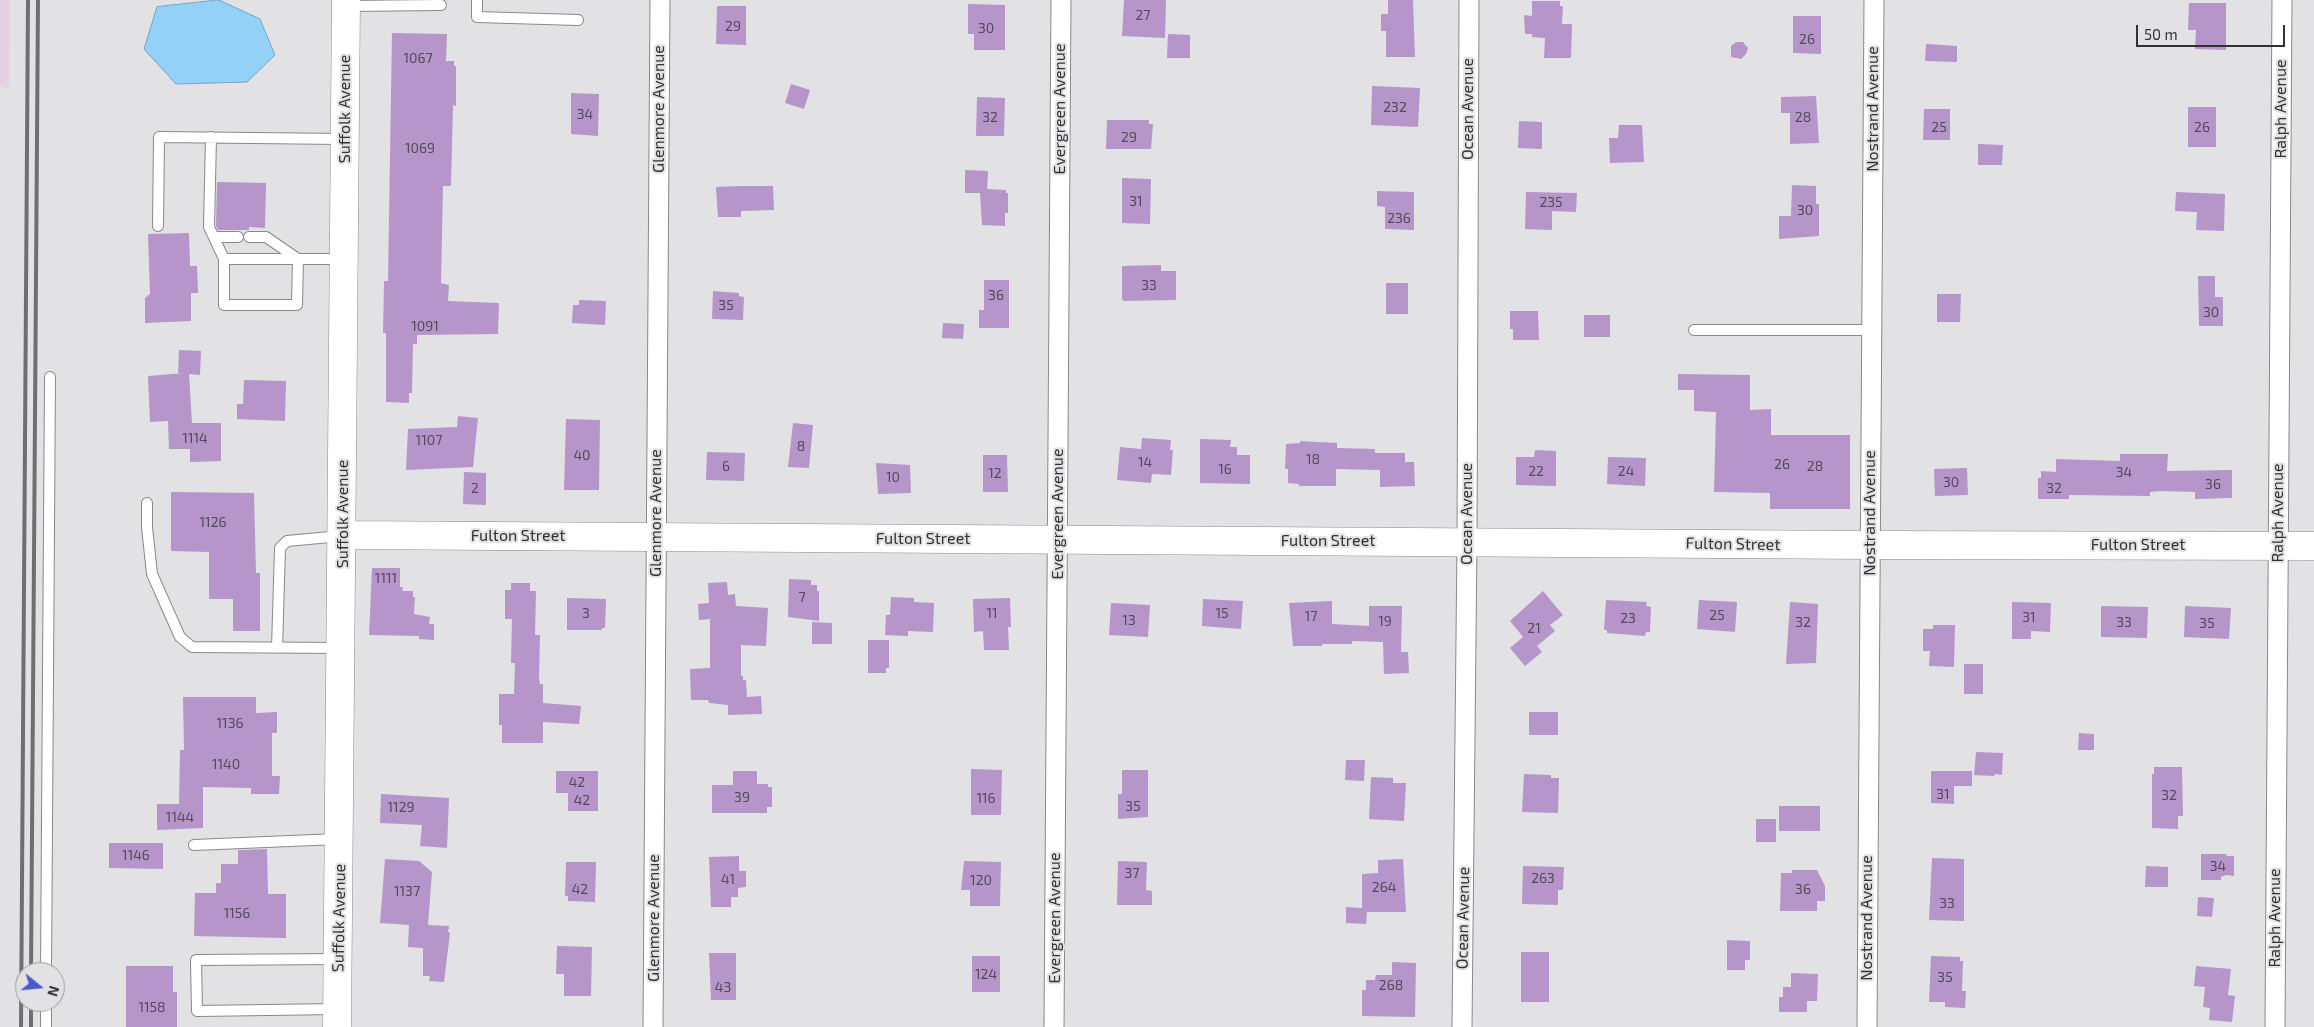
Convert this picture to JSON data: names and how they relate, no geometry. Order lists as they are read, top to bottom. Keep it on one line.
{"streets":{"street":["Suffolk Avenue","Glenmore Avenue","Evergreen Avenue","Ocean Avenue","Nostrand Avenue","Ralph Avenue","Fulton Street"]},"crossings":[["Suffolk Avenue","Fulton Street"],["Glenmore Avenue","Fulton Street"],["Evergreen Avenue","Fulton Street"],["Ocean Avenue","Fulton Street"],["Nostrand Avenue","Fulton Street"],["Ralph Avenue","Fulton Street"]],"house_numbers":["27","29","30","26","1067","232","34","32","28","25","26","29","1069","31","235","30","236","33","36","35","30","1091","1114","1107","8","40","18","14","26","6","28","16","22","24","34","12","10","30","36","2","32","1126","1111","7","3","11","15","25","17","31","23","13","19","32","33","35","21","1136","1140","42","31","32","39","116","42","35","1129","1144","1146","34","37","263","41","120","264","42","36","1137","33","1156","124","35","268","43","1158"],"scale_bar":"50 m","north":"right"}
